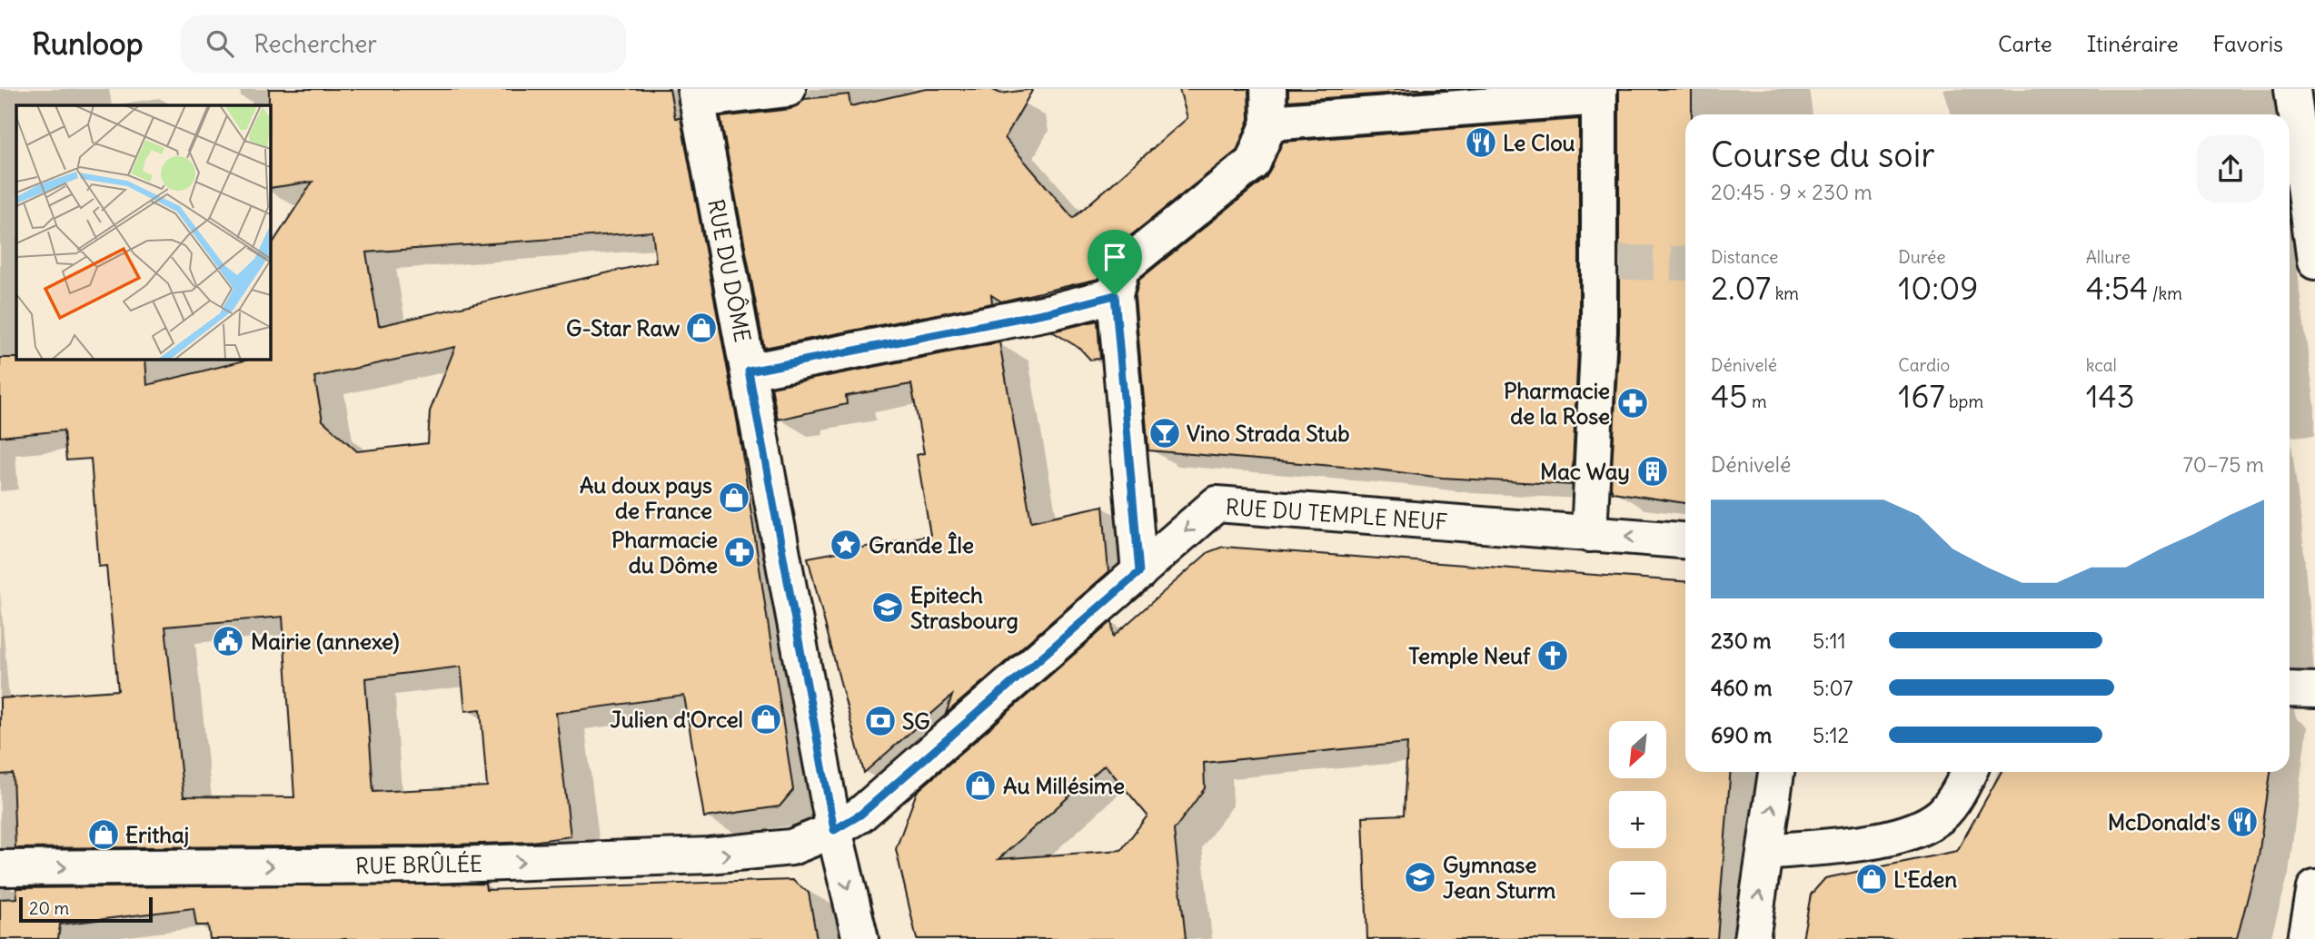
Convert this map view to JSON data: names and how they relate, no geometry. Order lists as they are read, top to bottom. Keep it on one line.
{"streets":{"street":["RUE DU DÔME","RUE DU TEMPLE NEUF","RUE BRÛLÉE"]},"crossings":[["RUE DU DÔME","RUE DU TEMPLE NEUF"],["RUE DU DÔME","RUE BRÛLÉE"],["RUE DU TEMPLE NEUF","RUE BRÛLÉE"]],"one_way":["RUE BRÛLÉE"],"places":{"restaurant":["Le Clou","McDonald's"],"shop":["G-Star Raw","Au doux pays de France","Julien d'Orcel","Au Millésime","Erithaj","L'Eden"],"pharmacy":["Pharmacie de la Rose","Pharmacie du Dôme"],"bar":["Vino Strada Stub"],"building":["Mac Way"],"place":["Grande Île"],"school or university":["Epitech Strasbourg","Gymnase Jean Sturm"],"public building":["Mairie (annexe)"],"church":["Temple Neuf"],"bank":["SG"]},"scale_bar":"20 m","north":"bottom left","page":{"header":"Runloop","search":"Rechercher","nav":["Carte","Itinéraire","Favoris"],"heading":["Course du soir","20:45 · 9 × 230 m"],"stats":[["Distance","2.07 km"],["Durée","10:09"],["Allure","4:54 /km"],["Dénivelé","45 m"],["Cardio","167 bpm"],["kcal","143"]],"chart":["Dénivelé","70–75 m"],"list":[{"name":"230 m","note":"5:11"},{"name":"460 m","note":"5:07"},{"name":"690 m","note":"5:12"}],"map_buttons":["+","−"],"scale":"20 m"}}
